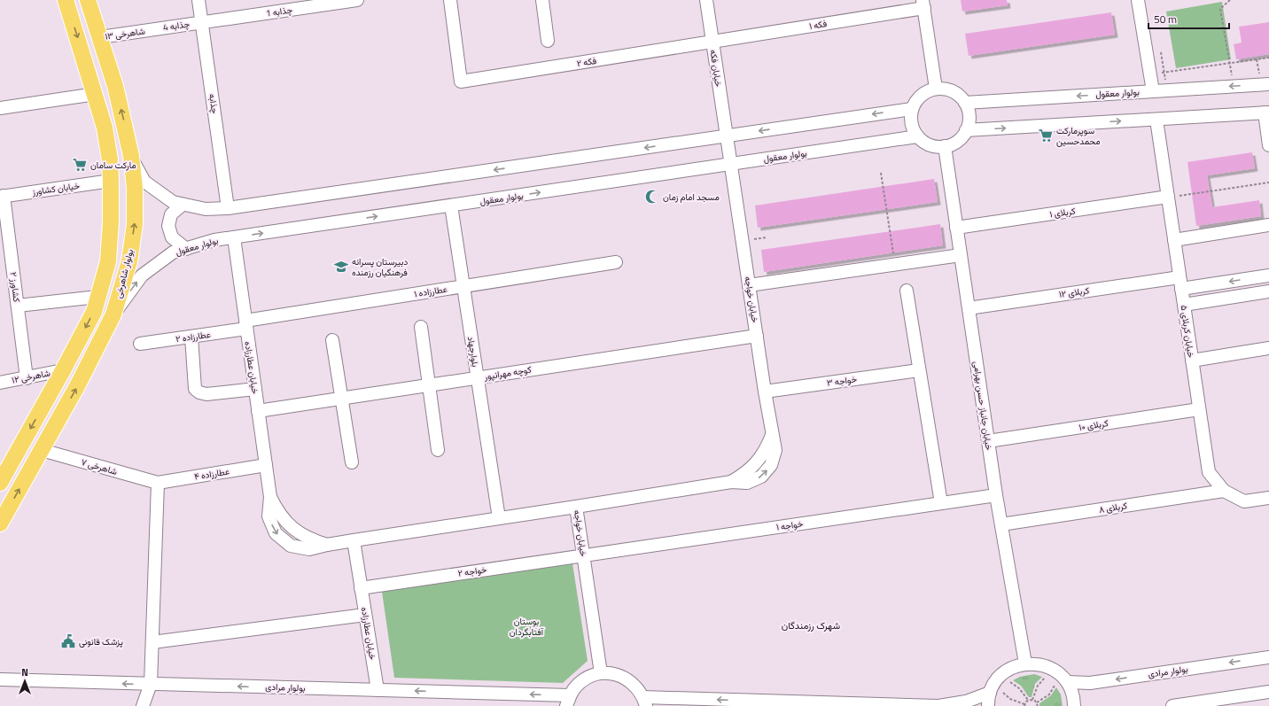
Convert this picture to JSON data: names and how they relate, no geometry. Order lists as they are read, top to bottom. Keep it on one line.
{"streets":{"main road":["بولوار شاهرخی"],"street":["چذابه 1","فکه ۱","چذابه 4","شاهرخی ۱۳","فکه ۲","خیابان فکه","بولوار معقول","چذابه","خیابان کشاورز","کربلای ۱","کشاورز ۲","عطارزاده ۱","کربلای ۱۲","خیابان خواجه","خیابان کربلای ۵","عطارزاده ۲","بلوارجهاد","خیابان عطارزاده","کوچه مهرانپور","شاهرخی ۱۲","خواجه ۳","خیابان جانباز حسن بهرامی","کربلای ۱۰","شاهرخی ۷","عطارزاده ۴","کربلای ۸","خواجه ۱","خواجه ۲","بولوار مرادی"]},"crossings":[["چذابه 1","چذابه 4"],["چذابه 1","چذابه"],["فکه ۱","فکه ۲"],["فکه ۱","خیابان فکه"],["چذابه 4","شاهرخی ۱۳"],["چذابه 4","چذابه"],["شاهرخی ۱۳","بولوار شاهرخی"],["فکه ۲","خیابان فکه"],["خیابان فکه","بولوار معقول"],["خیابان فکه","خیابان خواجه"],["بولوار معقول","بولوار شاهرخی"],["بولوار معقول","خیابان خواجه"],["بولوار معقول","بلوارجهاد"],["بولوار معقول","خیابان عطارزاده"],["بولوار معقول","خیابان جانباز حسن بهرامی"],["خیابان کشاورز","بولوار شاهرخی"],["خیابان کشاورز","کشاورز ۲"],["کربلای ۱","خیابان کربلای ۵"],["کربلای ۱","خیابان جانباز حسن بهرامی"],["بولوار شاهرخی","شاهرخی ۱۲"],["بولوار شاهرخی","شاهرخی ۷"],["کشاورز ۲","شاهرخی ۱۲"],["عطارزاده ۱","عطارزاده ۲"],["عطارزاده ۱","بلوارجهاد"],["عطارزاده ۱","خیابان عطارزاده"],["کربلای ۱۲","خیابان کربلای ۵"],["کربلای ۱۲","خیابان جانباز حسن بهرامی"],["خیابان خواجه","کوچه مهرانپور"],["خیابان خواجه","خواجه ۳"],["خیابان خواجه","خواجه ۱"],["خیابان خواجه","خواجه ۲"],["خیابان کربلای ۵","کربلای ۱۰"],["خیابان کربلای ۵","کربلای ۸"],["عطارزاده ۲","خیابان عطارزاده"],["بلوارجهاد","کوچه مهرانپور"],["خیابان عطارزاده","کوچه مهرانپور"],["خیابان عطارزاده","عطارزاده ۴"],["خیابان عطارزاده","خواجه ۲"],["خیابان عطارزاده","بولوار مرادی"],["خیابان جانباز حسن بهرامی","کربلای ۱۰"],["خیابان جانباز حسن بهرامی","کربلای ۸"],["خیابان جانباز حسن بهرامی","خواجه ۱"],["شاهرخی ۷","عطارزاده ۴"],["خواجه ۱","خواجه ۲"]],"districts":["شهرک رزمندگان"],"parks":["بوستان آفتابگردان"],"places":{"supermarket":["سوپرمارکت محمدحسین","مارکت سامان"],"mosque":["مسجد امام زمان"],"school or university":["دبیرستان پسرانه فرهنگیان رزمنده"],"public building":["پزشک قانونی"]},"scale_bar":"50 m","north":"top"}
